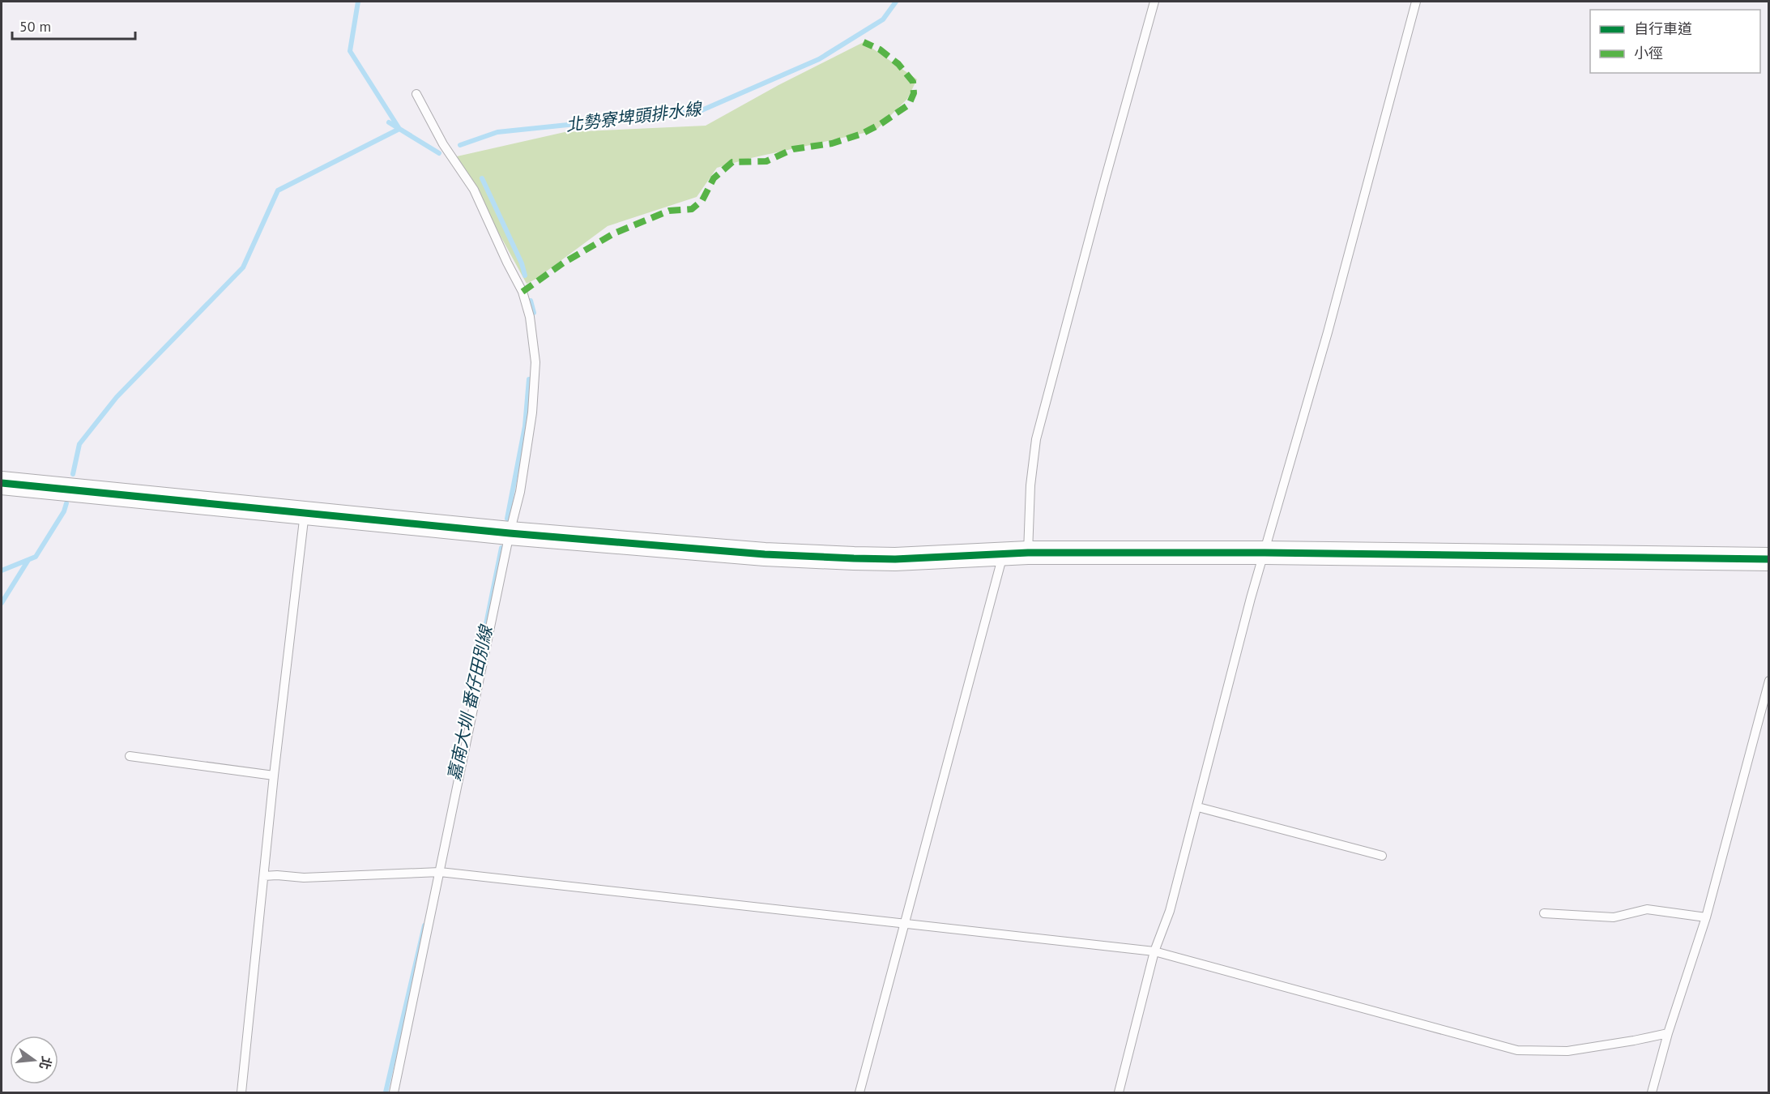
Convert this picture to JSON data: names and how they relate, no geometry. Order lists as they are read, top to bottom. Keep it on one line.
{"water":["北勢寮埤頭排水線","嘉南大圳 番仔田別線"],"legend":["自行車道","小徑"],"scale_bar":"50 m","north":"right"}
